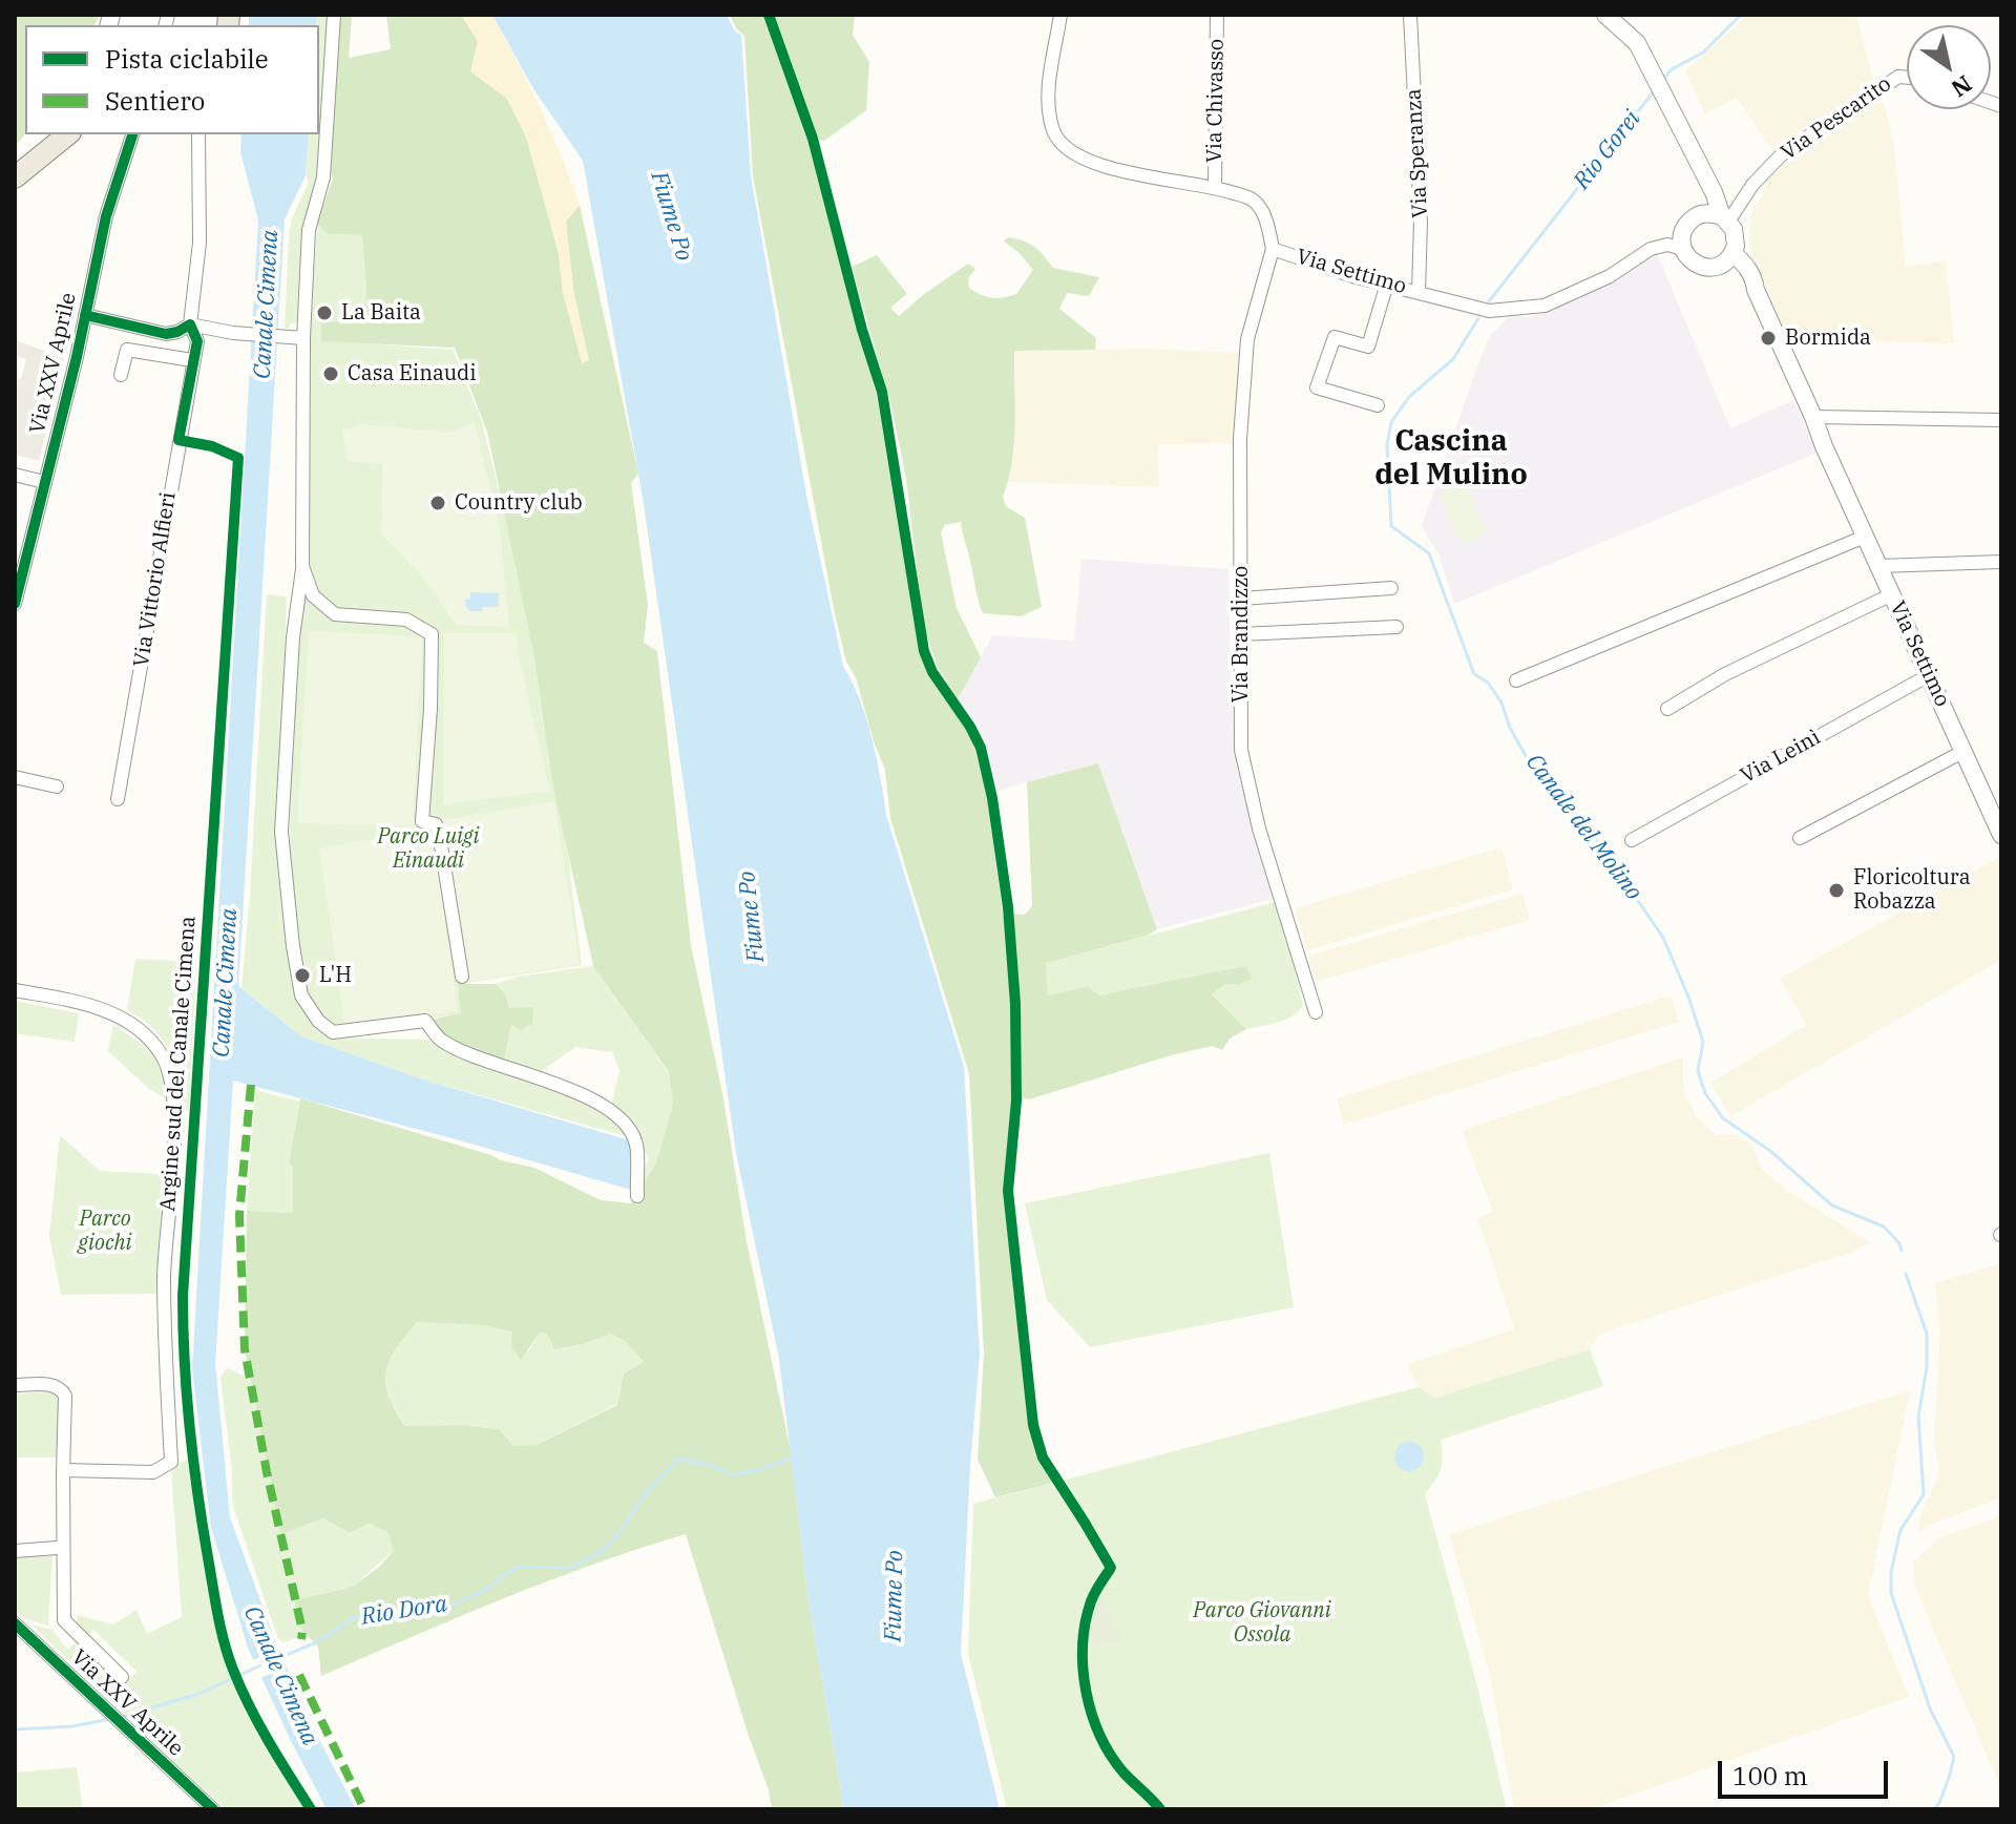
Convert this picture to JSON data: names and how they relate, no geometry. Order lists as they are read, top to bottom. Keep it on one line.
{"streets":{"street":["Via Chivasso","Via Pescarito","Via Speranza","Via Settimo","Via XXV Aprile","Via Vittorio Alfieri","Via Brandizzo","Via Leinì"],"cycle path":["Argine sud del Canale Cimena"]},"crossings":[["Via Chivasso","Via Settimo"],["Via Pescarito","Via Settimo"],["Via Speranza","Via Settimo"],["Via Settimo","Via Brandizzo"],["Via Settimo","Via Leinì"]],"districts":["Cascina del Mulino"],"water":["Rio Gorei","Fiume Po","Canale Cimena","Canale del Molino","Rio Dora"],"parks":["Parco Luigi Einaudi","Parco giochi","Parco Giovanni Ossola"],"places":["La Baita","Bormida","Casa Einaudi","Country club","Floricoltura Robazza","L'H"],"legend":["Pista ciclabile","Sentiero"],"scale_bar":"100 m","north":"bottom right"}
